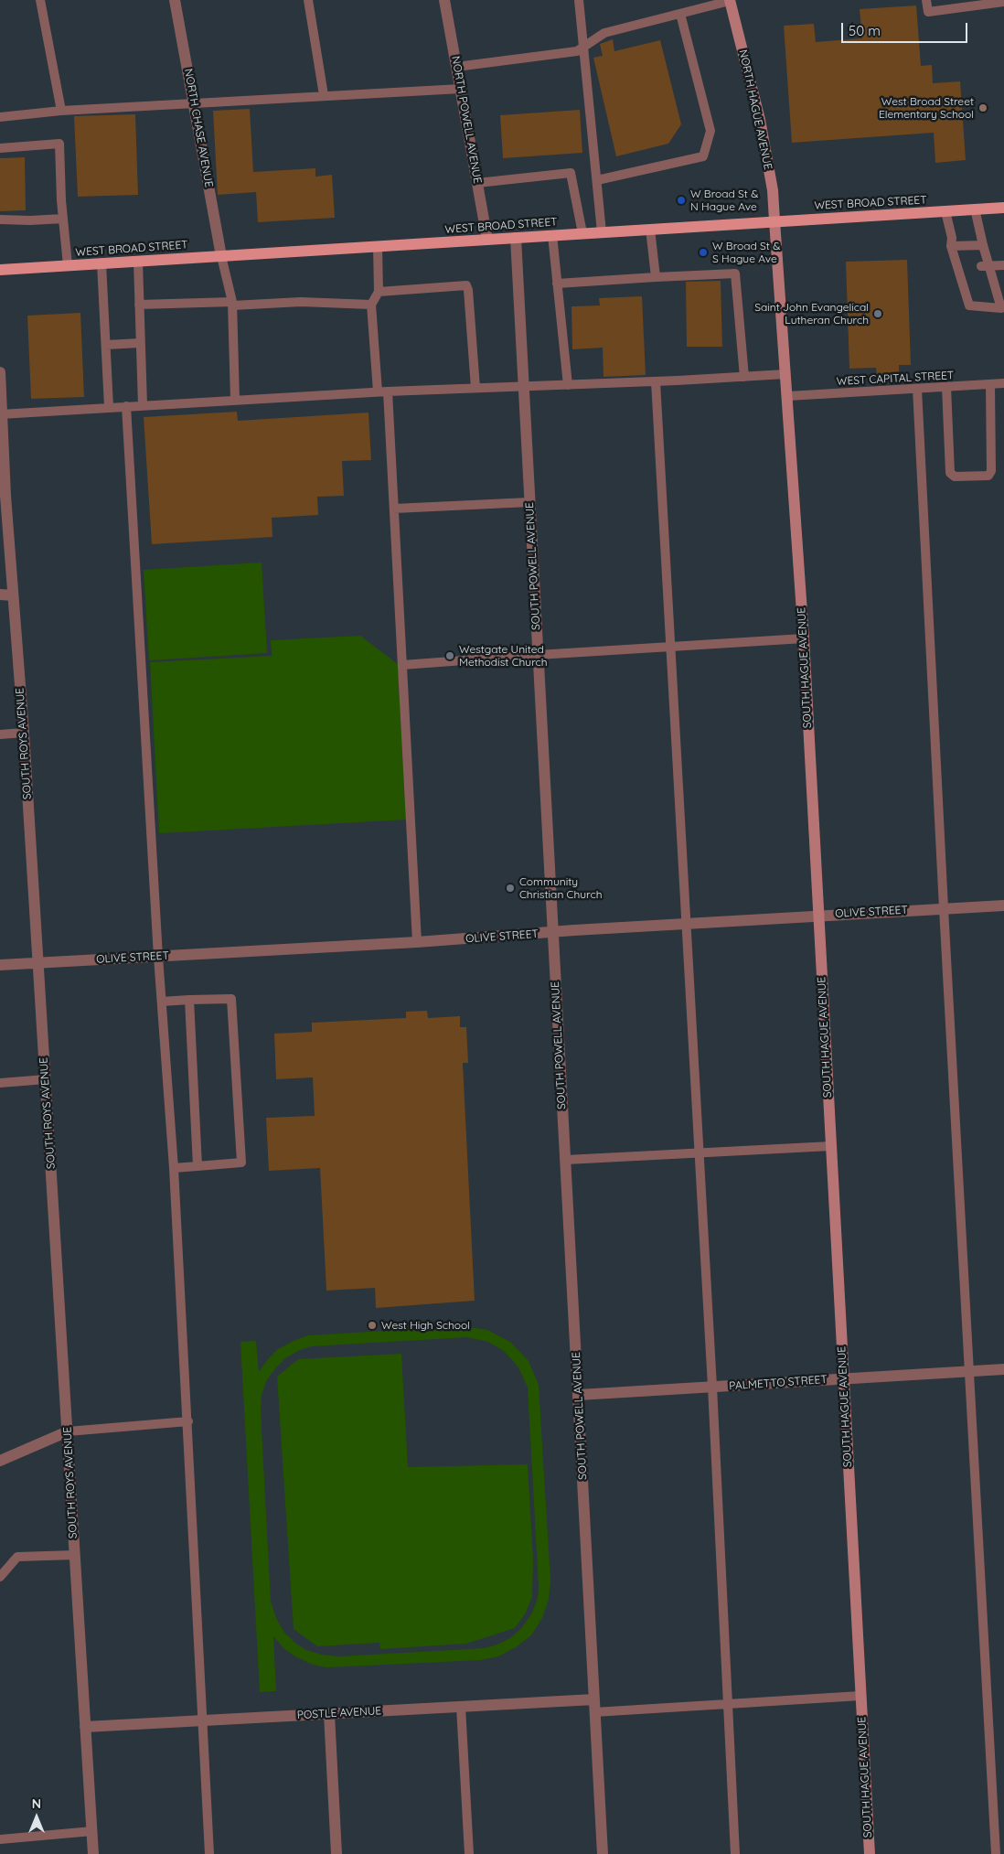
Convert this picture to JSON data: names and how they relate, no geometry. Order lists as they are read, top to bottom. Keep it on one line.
{"streets":{"main road":["NORTH HAGUE AVENUE","WEST BROAD STREET","SOUTH HAGUE AVENUE"],"street":["NORTH POWELL AVENUE","NORTH CHASE AVENUE","SOUTH POWELL AVENUE","SOUTH ROYS AVENUE","OLIVE STREET","PALMETTO STREET","POSTLE AVENUE"],"lane":["WEST CAPITAL STREET"]},"crossings":[["NORTH HAGUE AVENUE","WEST BROAD STREET"],["NORTH HAGUE AVENUE","SOUTH HAGUE AVENUE"],["NORTH POWELL AVENUE","WEST BROAD STREET"],["NORTH CHASE AVENUE","WEST BROAD STREET"],["WEST BROAD STREET","SOUTH POWELL AVENUE"],["WEST BROAD STREET","SOUTH HAGUE AVENUE"],["WEST CAPITAL STREET","SOUTH HAGUE AVENUE"],["SOUTH POWELL AVENUE","OLIVE STREET"],["SOUTH POWELL AVENUE","PALMETTO STREET"],["SOUTH POWELL AVENUE","POSTLE AVENUE"],["SOUTH HAGUE AVENUE","OLIVE STREET"],["SOUTH HAGUE AVENUE","PALMETTO STREET"],["SOUTH ROYS AVENUE","OLIVE STREET"],["SOUTH ROYS AVENUE","POSTLE AVENUE"]],"places":["West Broad Street Elementary School","W Broad St & N Hague Ave","W Broad St & S Hague Ave","Saint John Evangelical Lutheran Church","Westgate United Methodist Church","Community Christian Church","West High School"],"scale_bar":"50 m","north":"top"}
